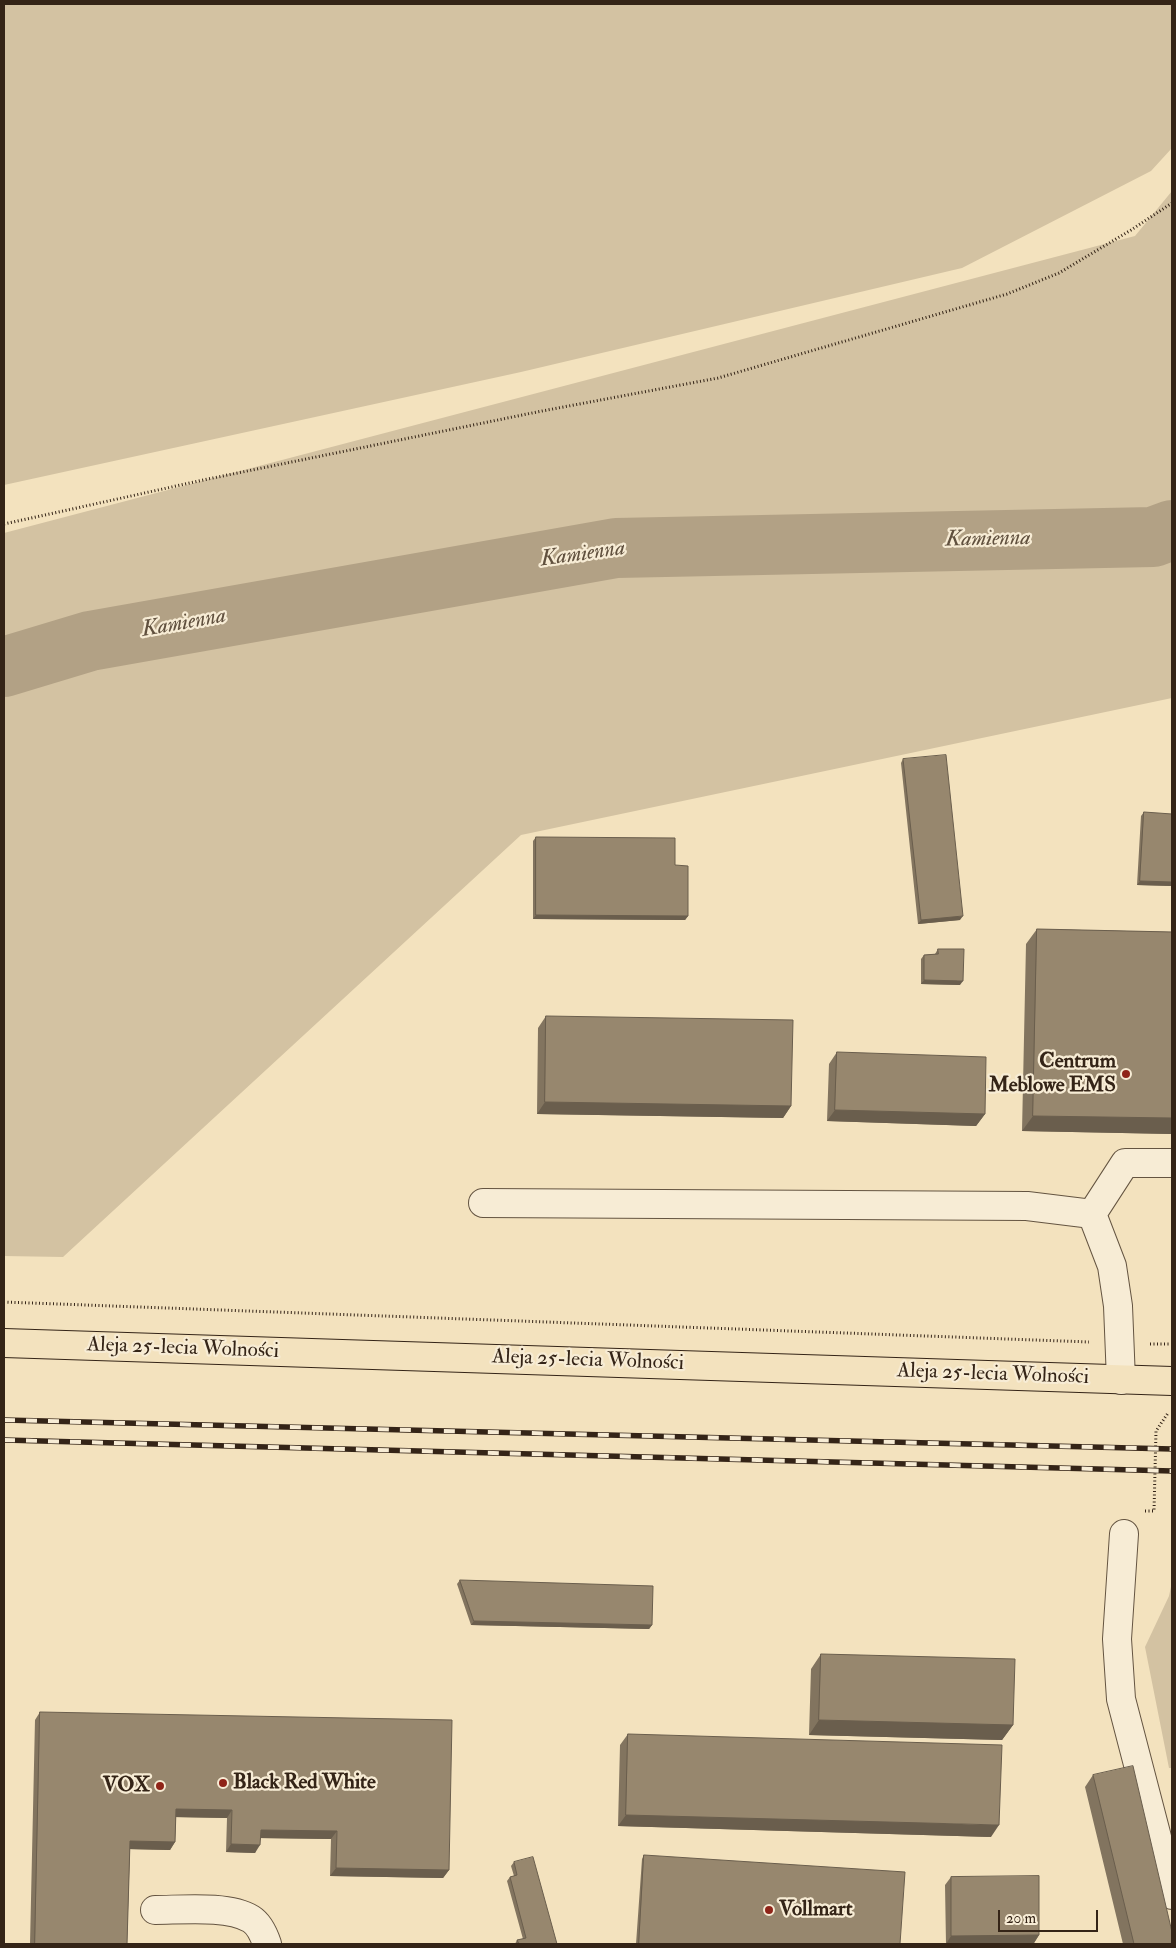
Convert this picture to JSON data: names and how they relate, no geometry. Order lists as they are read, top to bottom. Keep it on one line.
{"streets":{"main road":["Aleja 25-lecia Wolności"]},"water":["Kamienna"],"places":["Centrum Meblowe EMS","Black Red White","VOX","Vollmart"],"scale_bar":"20 m"}
